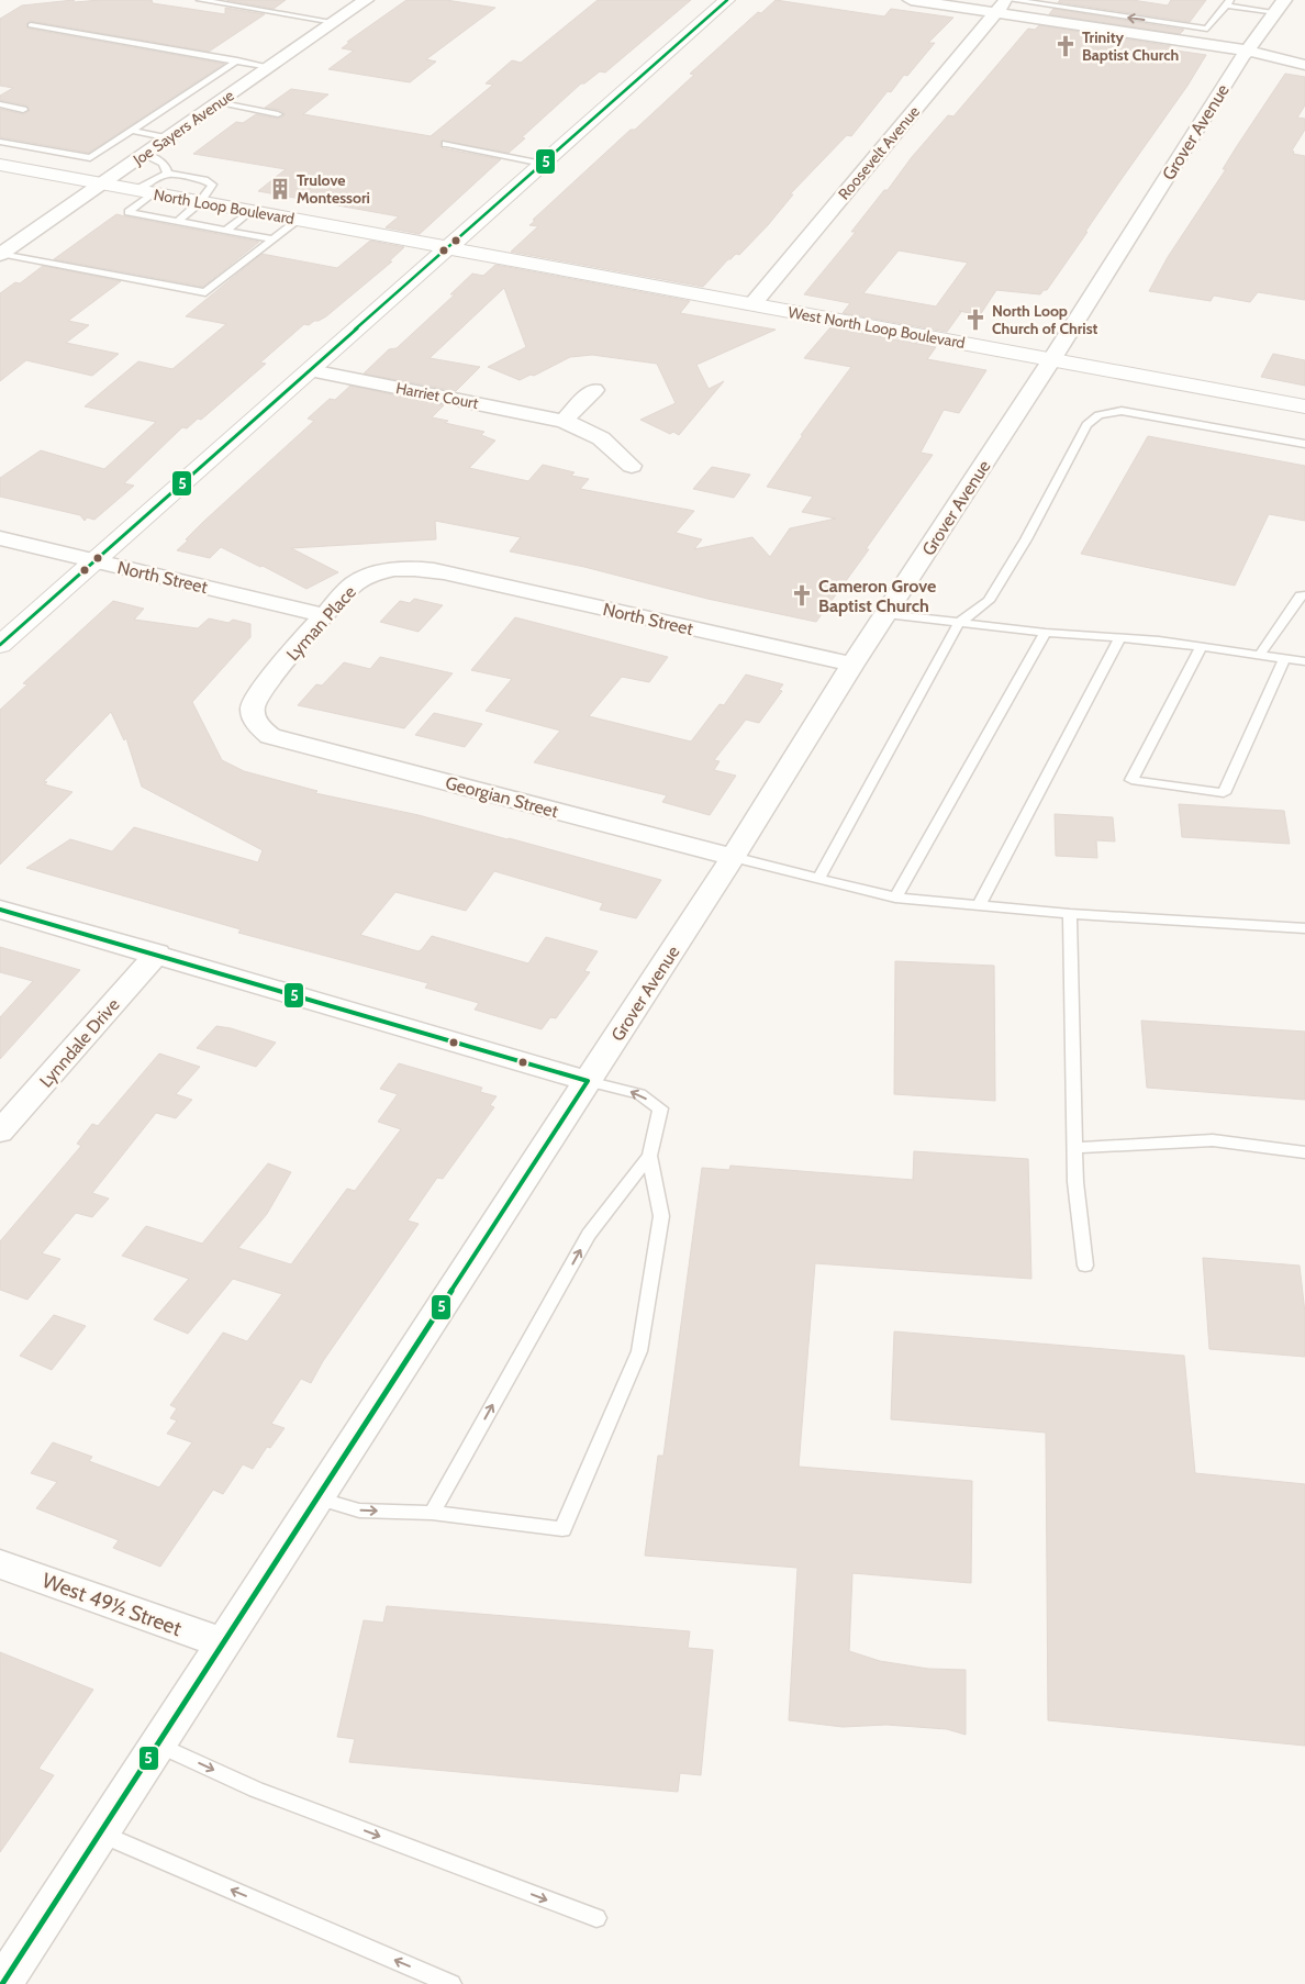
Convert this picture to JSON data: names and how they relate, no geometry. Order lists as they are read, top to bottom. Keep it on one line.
{"streets":{"street":["Joe Sayers Avenue","Grover Avenue","Roosevelt Avenue","North Loop Boulevard","West North Loop Boulevard","Harriet Court","North Street","Lyman Place","Georgian Street","Lynndale Drive","West 49½ Street"]},"crossings":[["Joe Sayers Avenue","North Loop Boulevard"],["Grover Avenue","West North Loop Boulevard"],["Grover Avenue","North Street"],["Grover Avenue","Georgian Street"],["Grover Avenue","West 49½ Street"],["Roosevelt Avenue","West North Loop Boulevard"],["North Loop Boulevard","West North Loop Boulevard"],["North Street","Lyman Place"],["Lyman Place","Georgian Street"]],"places":{"church":["Trinity Baptist Church","North Loop Church of Christ","Cameron Grove Baptist Church"],"building":["Trulove Montessori"]},"lines":["transit line 5"]}
